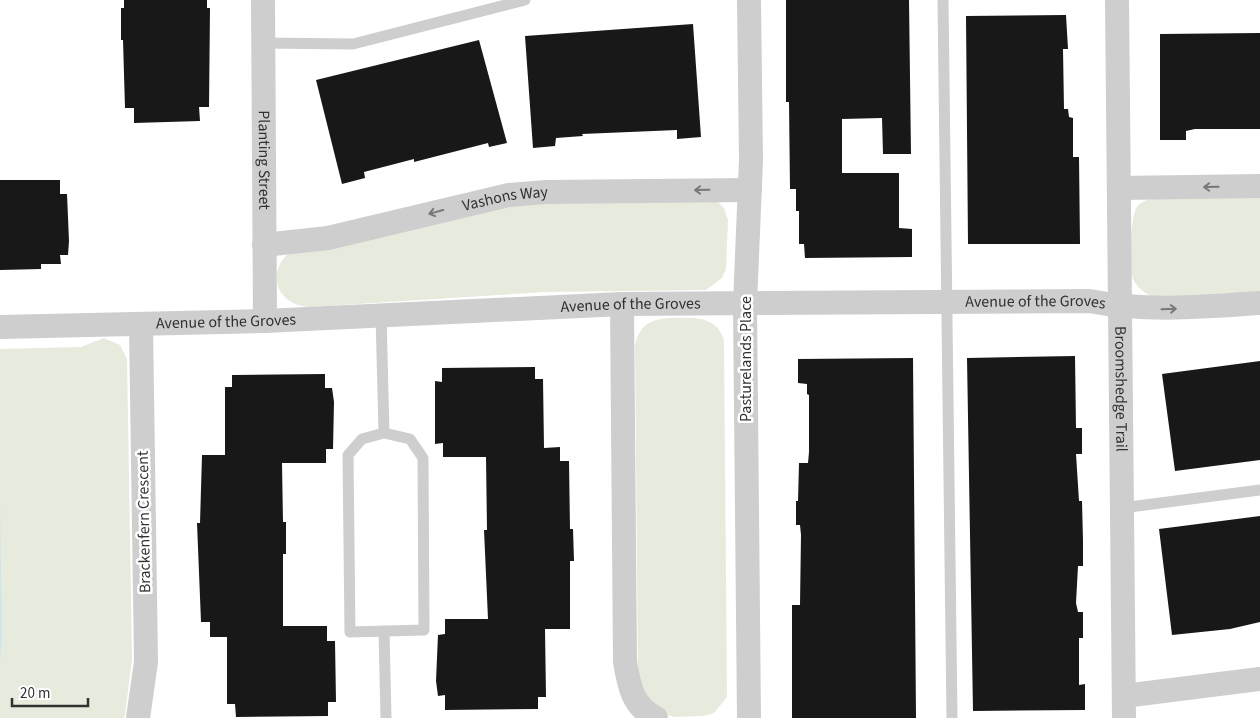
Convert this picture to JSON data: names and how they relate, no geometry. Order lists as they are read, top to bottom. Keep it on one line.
{"streets":{"street":["Planting Street","Vashons Way","Avenue of the Groves","Pasturelands Place","Broomshedge Trail","Brackenfern Crescent"]},"crossings":[["Planting Street","Vashons Way"],["Planting Street","Avenue of the Groves"],["Vashons Way","Pasturelands Place"],["Avenue of the Groves","Pasturelands Place"],["Avenue of the Groves","Broomshedge Trail"],["Avenue of the Groves","Brackenfern Crescent"]],"one_way":["Vashons Way"],"scale_bar":"20 m"}
